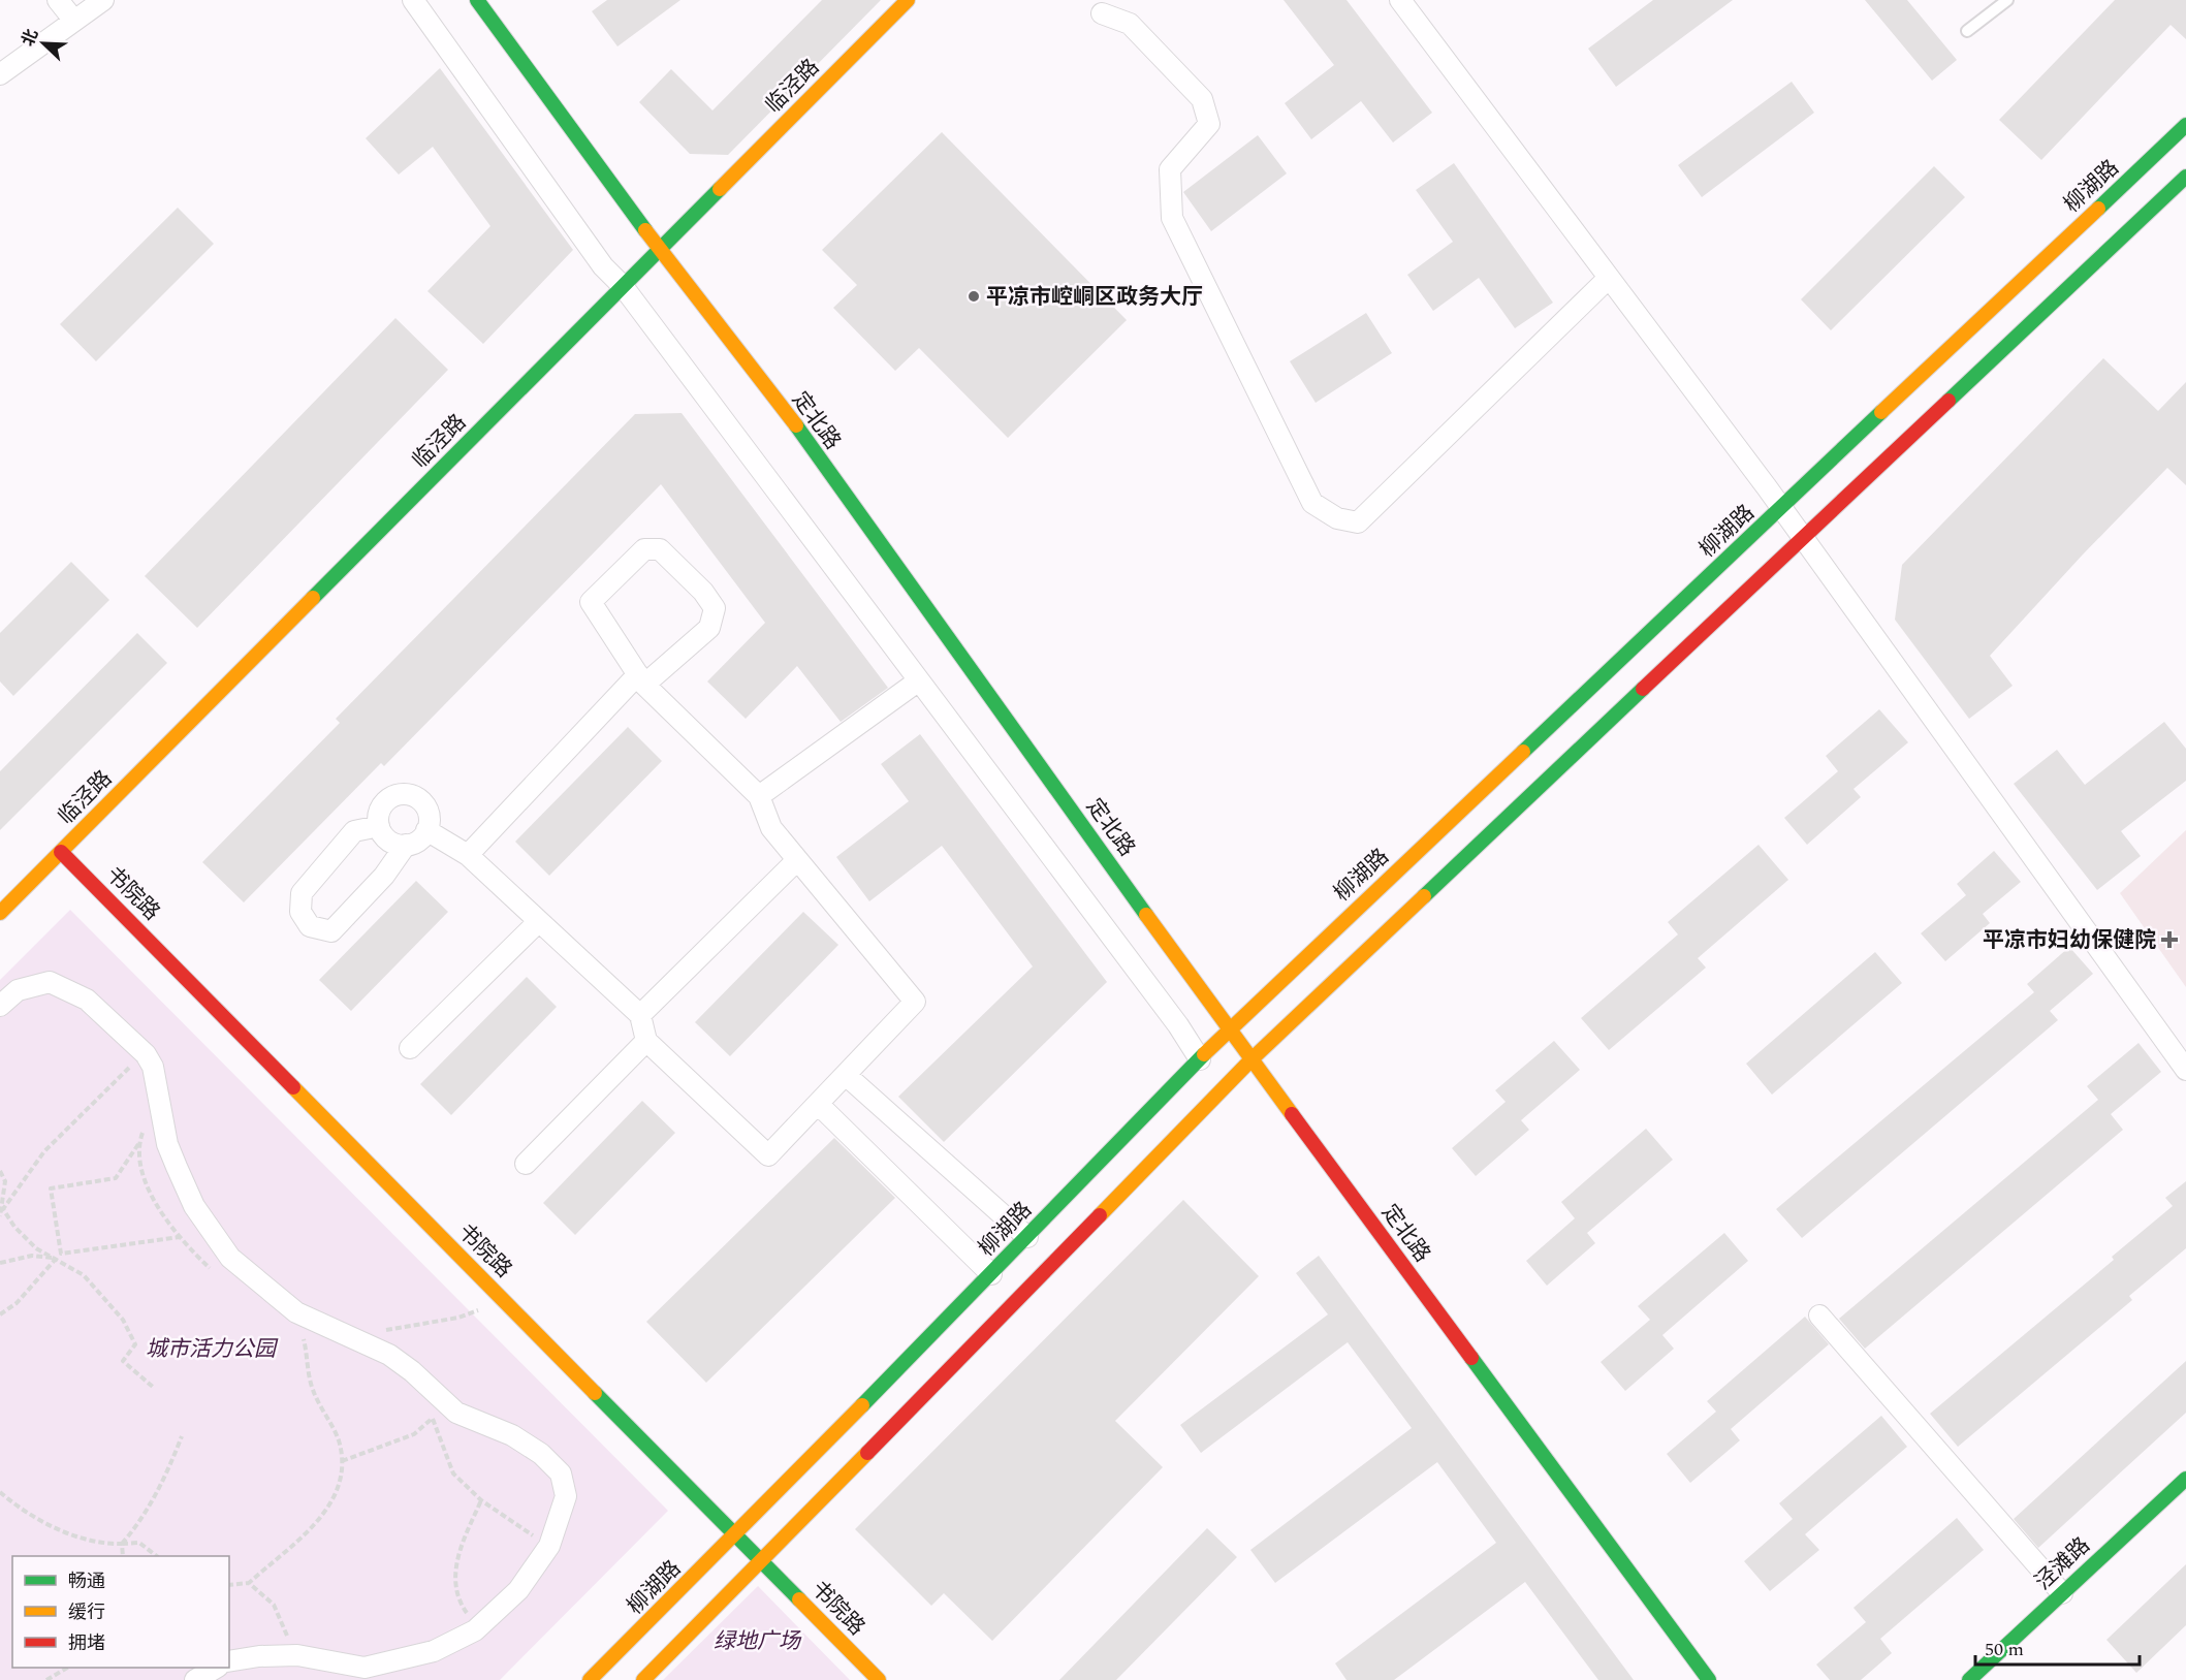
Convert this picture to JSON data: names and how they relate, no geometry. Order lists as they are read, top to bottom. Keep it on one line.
{"streets":{"street":["临泾路","柳湖路","定北路","书院路","泾滩路"]},"crossings":[["临泾路","定北路"],["临泾路","书院路"],["柳湖路","定北路"],["柳湖路","书院路"]],"parks":["城市活力公园","绿地广场"],"places":{"other":["平凉市崆峒区政务大厅"],"health":["平凉市妇幼保健院"]},"legend":["畅通","缓行","拥堵"],"scale_bar":"50 m","north":"top left"}
